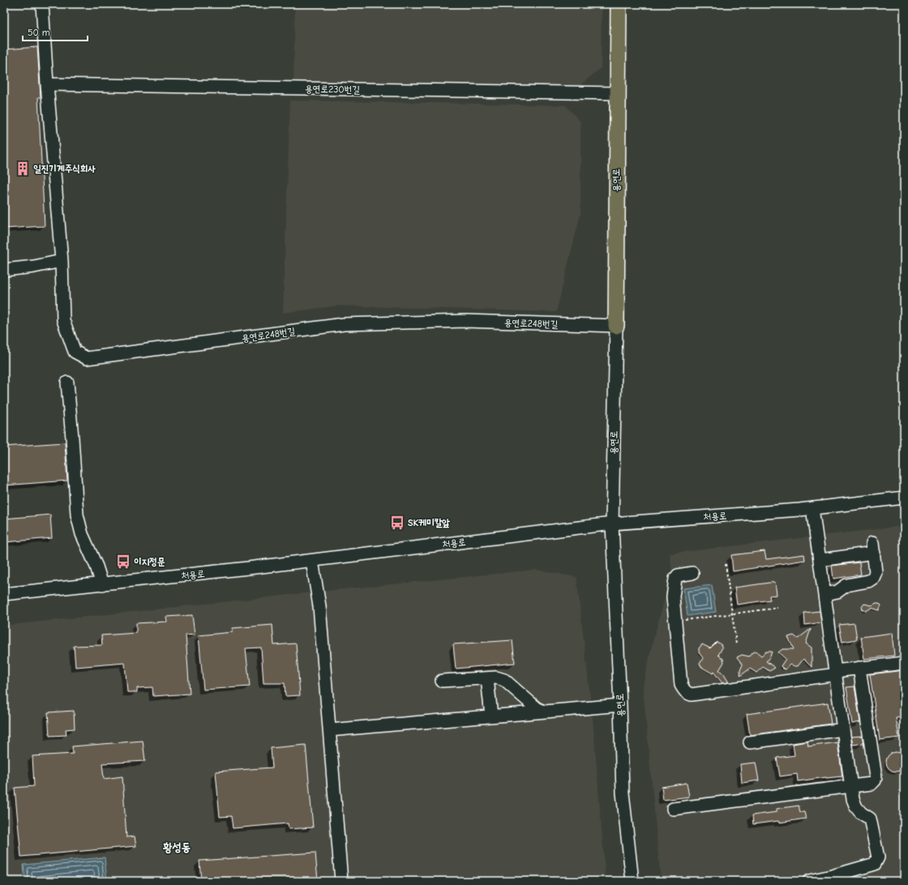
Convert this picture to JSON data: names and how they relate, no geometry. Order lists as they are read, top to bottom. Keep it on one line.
{"streets":{"main road":["용연로"],"street":["용연로230번길","용연로248번길","처용로"]},"crossings":[["용연로230번길","용연로"],["용연로230번길","용연로248번길"],["용연로","용연로248번길"],["용연로","처용로"]],"districts":["황성동"],"places":{"building":["일진기계주식회사"],"bus stop":["SK케미칼앞","이지정문"]},"scale_bar":"50 m"}
